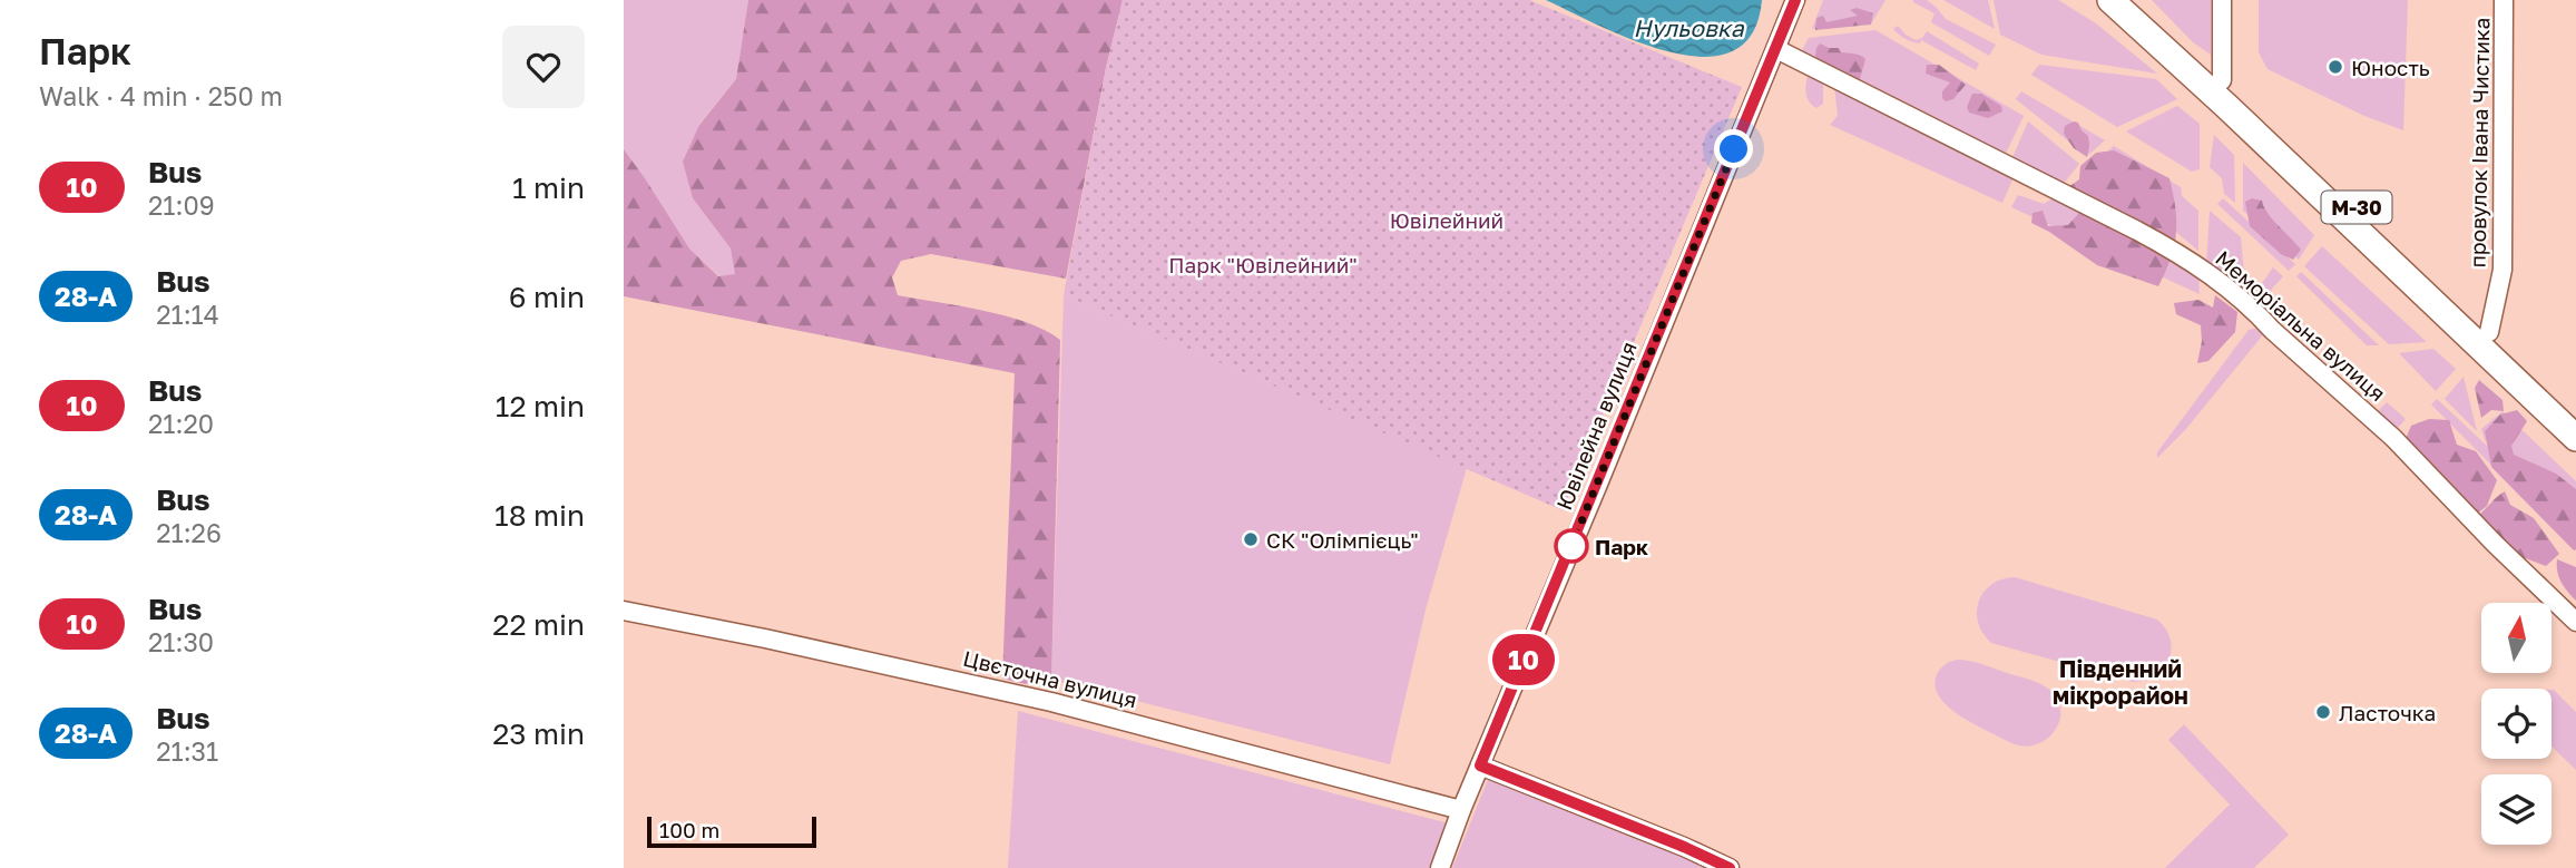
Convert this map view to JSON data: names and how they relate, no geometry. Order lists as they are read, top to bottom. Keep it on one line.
{"streets":{"highway":["М-30"],"street":["провулок Івана Чистика","Меморіальна вулиця","Ювілейна вулиця","Цвєточна вулиця"]},"crossings":[["провулок Івана Чистика","М-30"],["Меморіальна вулиця","Ювілейна вулиця"],["Ювілейна вулиця","Цвєточна вулиця"]],"districts":["Південний мікрорайон"],"water":["Нульовка"],"parks":["Ювілейний","Парк \"Ювілейний\""],"places":["Юность","СК \"Олімпієць\"","Парк","Ласточка"],"lines":["bus line 10"],"scale_bar":"100 m","north":"top","page":{"heading":["Парк","Walk · 4 min · 250 m"],"on_map":"10","list":[{"mark":"10","name":"Bus","note":"21:09","value":"1 min"},{"mark":"28-А","name":"Bus","note":"21:14","value":"6 min"},{"mark":"10","name":"Bus","note":"21:20","value":"12 min"},{"mark":"28-А","name":"Bus","note":"21:26","value":"18 min"},{"mark":"10","name":"Bus","note":"21:30","value":"22 min"},{"mark":"28-А","name":"Bus","note":"21:31","value":"23 min"}],"scale":"100 m"}}
